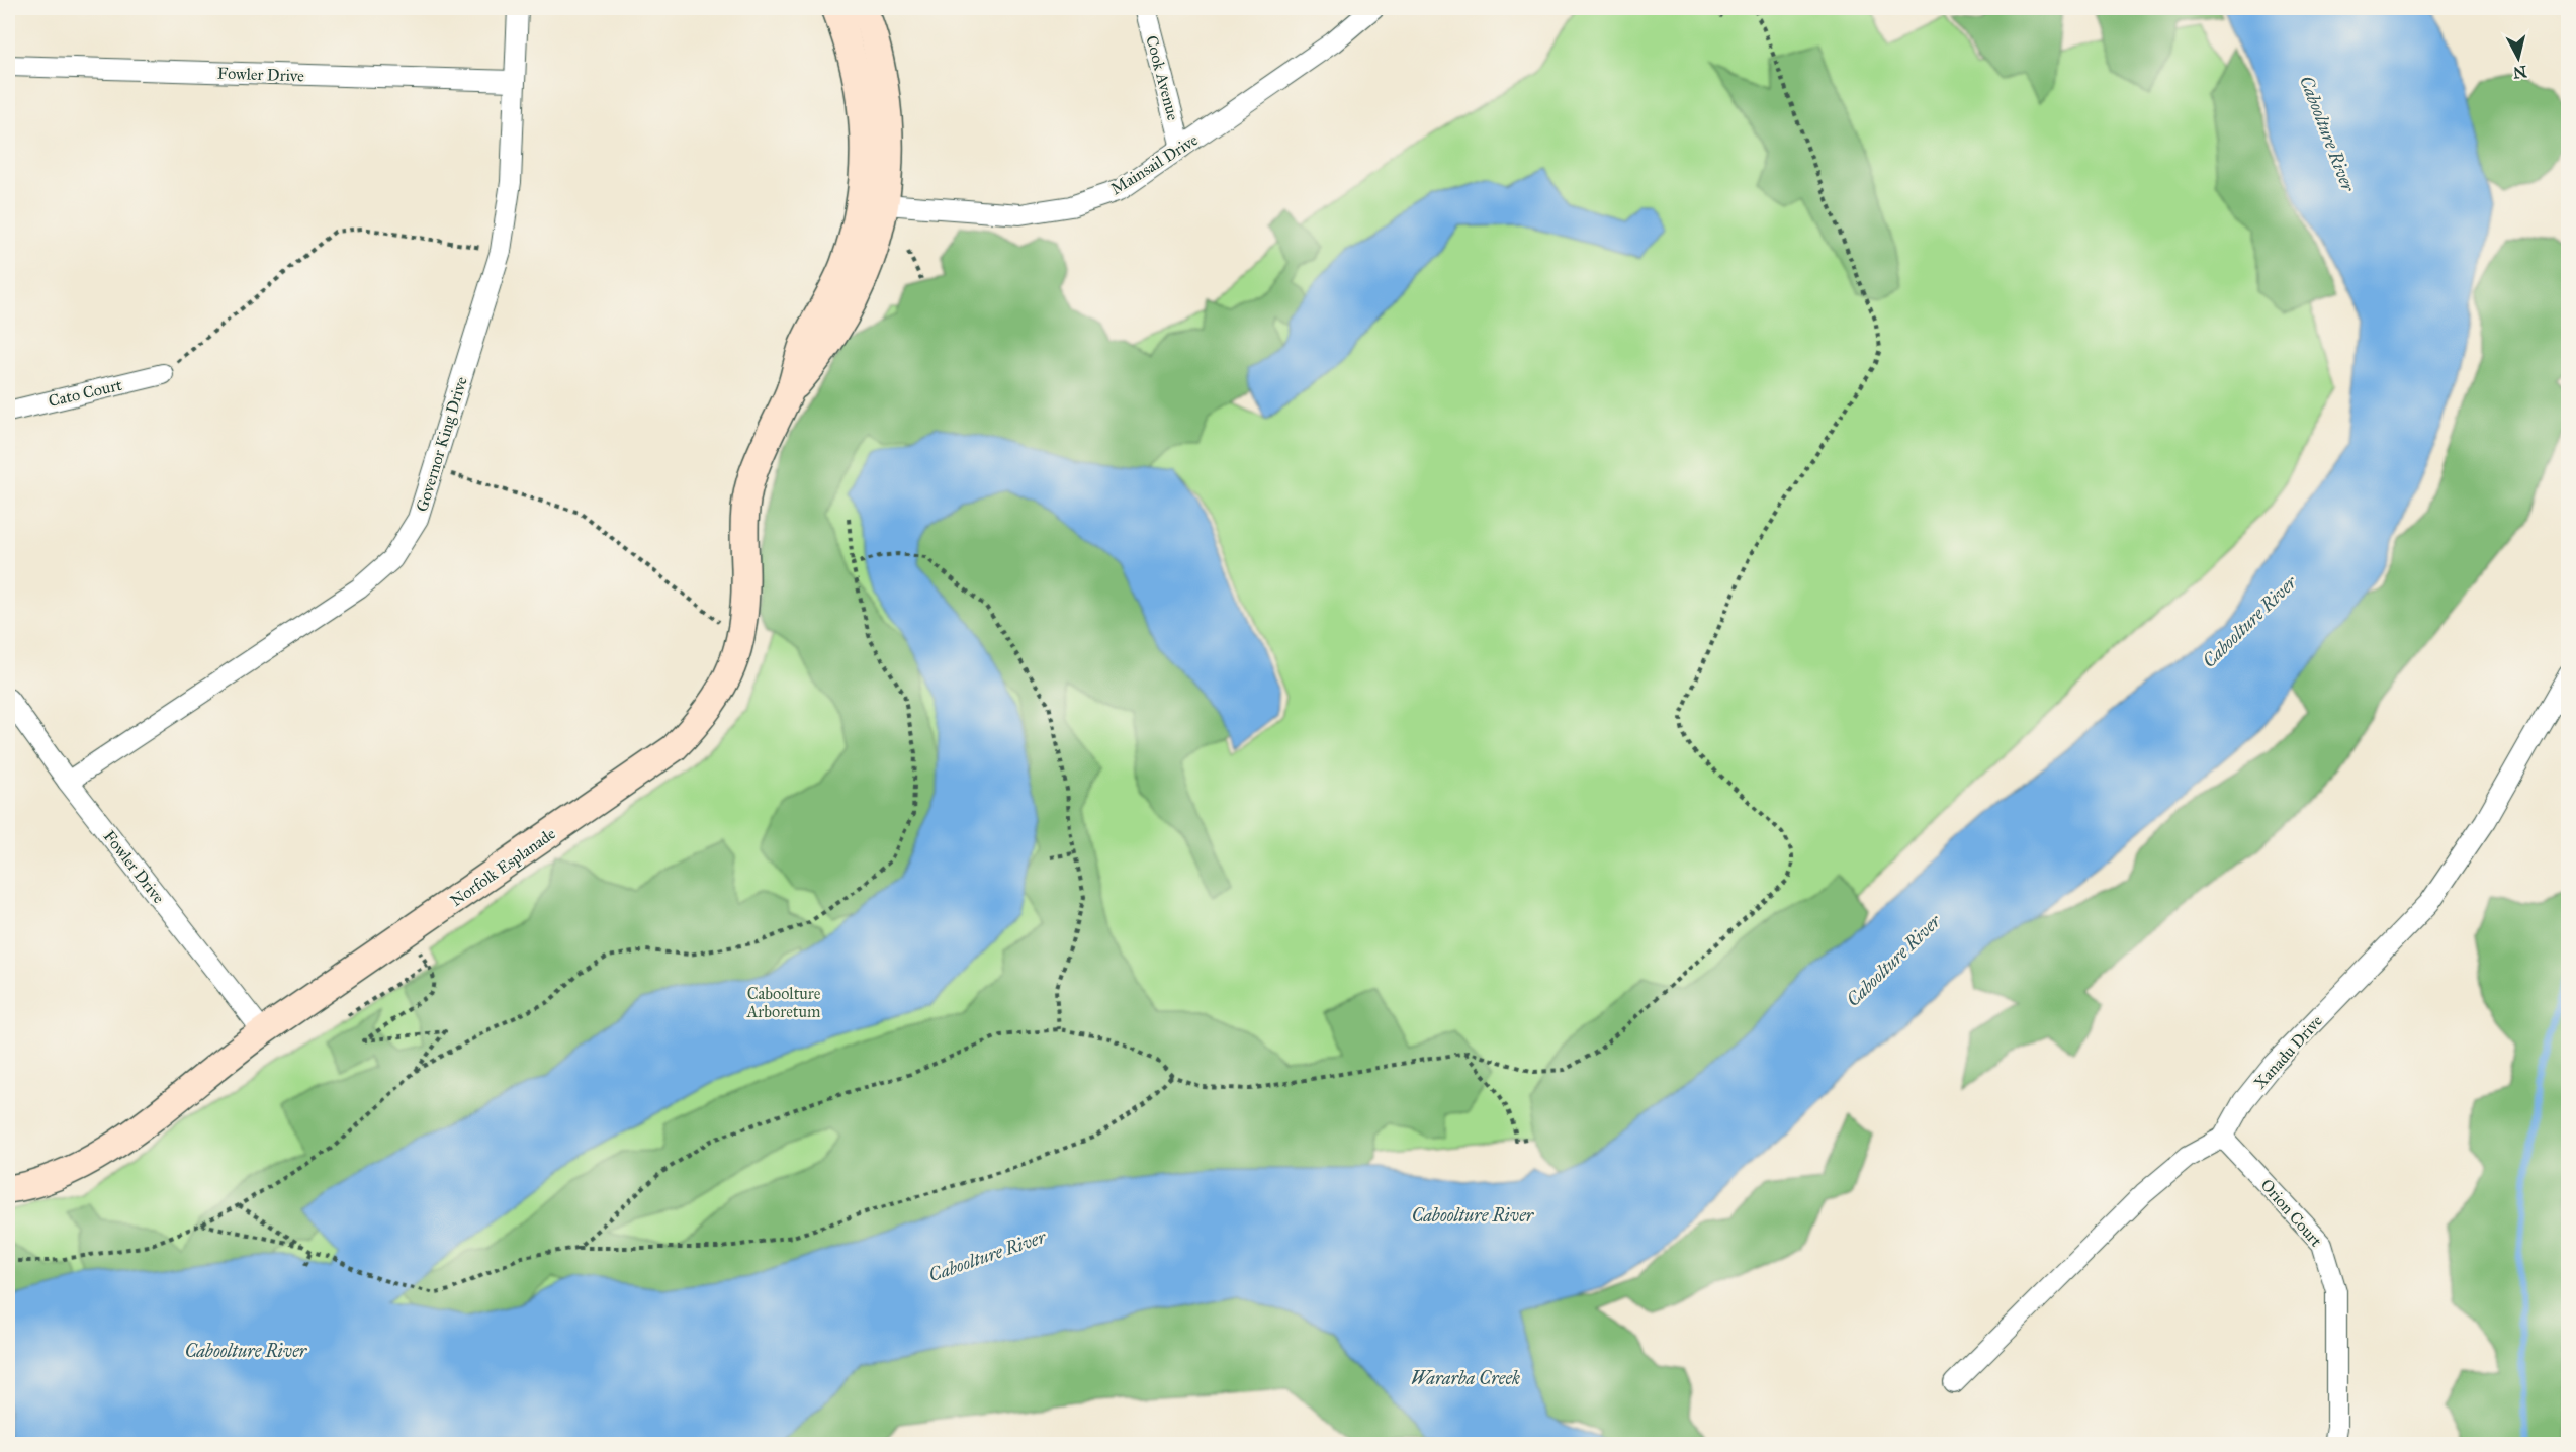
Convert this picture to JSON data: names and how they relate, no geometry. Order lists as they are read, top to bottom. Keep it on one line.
{"streets":{"street":["Fowler Drive","Cook Avenue","Mainsail Drive","Cato Court","Governor King Drive","Norfolk Esplanade","Xanadu Drive","Orion Court"]},"crossings":[["Fowler Drive","Governor King Drive"],["Fowler Drive","Norfolk Esplanade"],["Cook Avenue","Mainsail Drive"],["Mainsail Drive","Norfolk Esplanade"],["Xanadu Drive","Orion Court"]],"water":["Caboolture River","Wararba Creek"],"parks":["Caboolture Arboretum"],"north":"bottom"}
